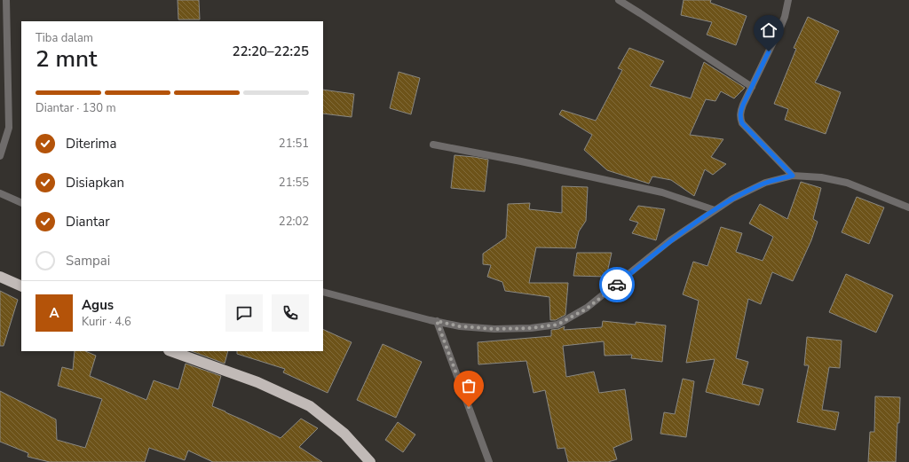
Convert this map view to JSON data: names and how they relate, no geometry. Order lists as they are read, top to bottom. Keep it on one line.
{"page":{"heading":["2 mnt","Tiba dalam","22:20–22:25"],"panel":["Agus","Kurir · 4.6"],"bar":"Diantar · 130 m","list":[["Diterima","21:51"],["Disiapkan","21:55"],["Diantar","22:02"],"Sampai"],"round":"A"}}
